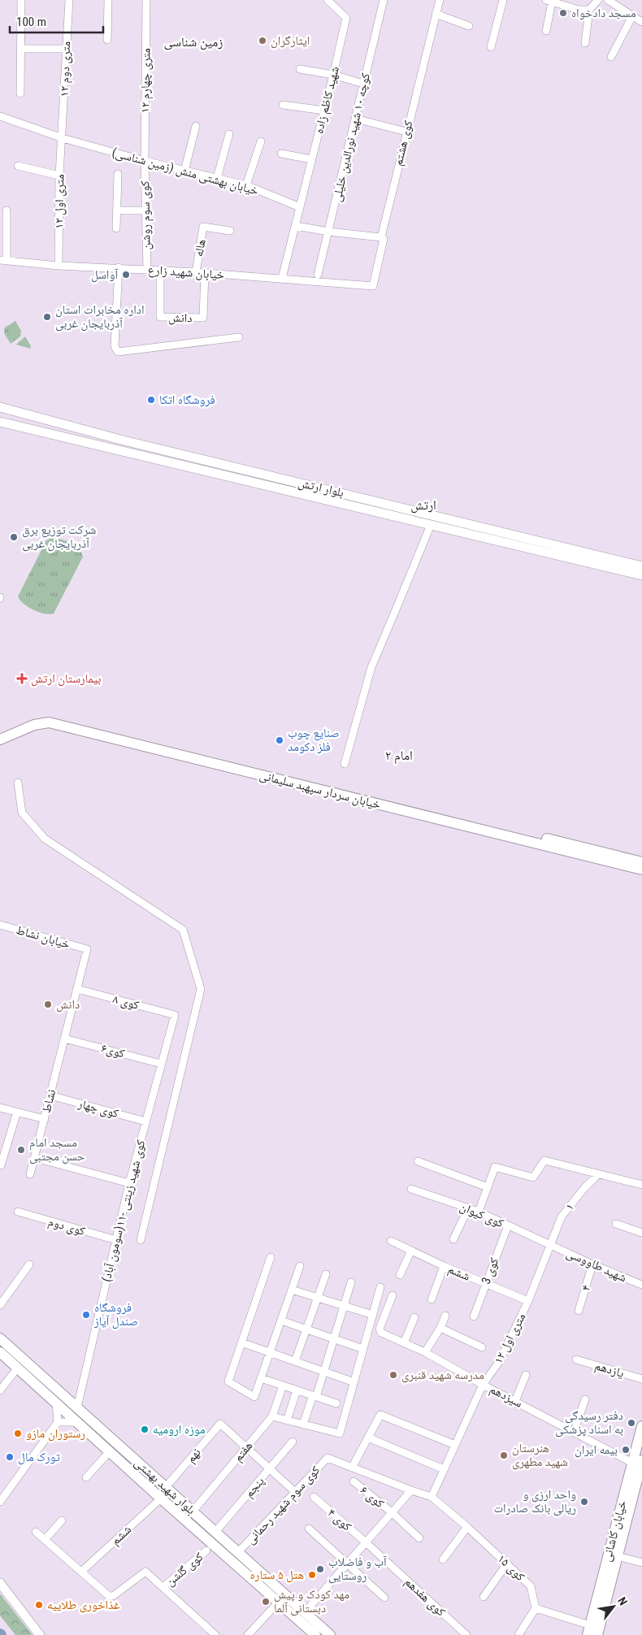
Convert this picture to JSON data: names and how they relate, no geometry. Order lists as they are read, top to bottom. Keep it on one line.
{"streets":{"main road":["بلوار ارتش","خیابان سردار سپهبد سلیمانی","بلوار شهید بهشتی","خیابان کاشانی"],"street":["۱۲ متری دوم","۱۲ متری چهارم","شهید کاظم زاده","کوچه ۱۰ شهید نورالدین خلیلی","کوی هشتم","خیابان بهشتی منش (زمین شناسی)","۱۲ متری اول","کوی سوم روشن","هاله","خیابان شهید زارع","دانش","خیابان نشاط","کوی ۸","کوی۶","نشاط","کوی چهار","۱","کوی شهید زینتی -۱۱(سومون آباد)","کوی کیوان","کوی دوم","شهید طاووسی","کوی 3","ششم","۴","یازدهم","سیزدهم","هفتم","نهم","پنجم","کوی ۶","کوی سوم شهید رحمانی","کوی ۴","کوی ۱۵","کوی گلشن","کوی هفدهم"]},"crossings":[["۱۲ متری دوم","خیابان بهشتی منش (زمین شناسی)"],["۱۲ متری دوم","۱۲ متری اول"],["۱۲ متری چهارم","خیابان بهشتی منش (زمین شناسی)"],["۱۲ متری چهارم","کوی سوم روشن"],["شهید کاظم زاده","خیابان بهشتی منش (زمین شناسی)"],["کوی هشتم","خیابان شهید زارع"],["خیابان بهشتی منش (زمین شناسی)","۱۲ متری اول"],["خیابان بهشتی منش (زمین شناسی)","کوی سوم روشن"],["۱۲ متری اول","خیابان شهید زارع"],["۱۲ متری اول","۱"],["۱۲ متری اول","کوی کیوان"],["۱۲ متری اول","شهید طاووسی"],["۱۲ متری اول","ششم"],["۱۲ متری اول","سیزدهم"],["۱۲ متری اول","کوی ۱۵"],["کوی سوم روشن","خیابان شهید زارع"],["هاله","خیابان شهید زارع"],["خیابان شهید زارع","دانش"],["خیابان نشاط","نشاط"],["کوی ۸","نشاط"],["کوی ۸","کوی شهید زینتی -۱۱(سومون آباد)"],["کوی۶","نشاط"],["کوی۶","کوی شهید زینتی -۱۱(سومون آباد)"],["نشاط","کوی چهار"],["کوی چهار","کوی شهید زینتی -۱۱(سومون آباد)"],["۱","کوی کیوان"],["۱","شهید طاووسی"],["کوی شهید زینتی -۱۱(سومون آباد)","کوی دوم"],["کوی شهید زینتی -۱۱(سومون آباد)","بلوار شهید بهشتی"],["کوی کیوان","شهید طاووسی"],["کوی کیوان","کوی 3"],["شهید طاووسی","۴"],["کوی 3","ششم"],["ششم","بلوار شهید بهشتی"],["سیزدهم","خیابان کاشانی"],["هفتم","نهم"],["هفتم","بلوار شهید بهشتی"],["نهم","بلوار شهید بهشتی"],["بلوار شهید بهشتی","پنجم"],["بلوار شهید بهشتی","کوی سوم شهید رحمانی"],["کوی ۴","کوی هفدهم"]],"districts":["زمین شناسی","ارتش","امام ۲"],"places":{"other":["مسجد دادخواه","ایثارگران","آواسل","اداره مخابرات استان آذربایجان غربی","فروشگاه اتکا","شرکت توزیع برق آذربایجان غربی","صنایع چوب فلز دکومد","دانش","مسجد امام حسن مجتبی","فروشگاه صندل آیاز","مدرسه شهید قنبری","دفتر رسیدگی به اسناد پزشکی","موزه ارومیه","رستوران مازو","بیمه ایران","هنرستان شهید مطهری","تورک مال","واحد ارزی و ریالی بانک صادرات","آب و فاضلاب روستایی","هتل ۵ ستاره","مهد کودک و پیش دبستانی آلما","غذاخوری طلاییه"],"health":["بیمارستان ارتش"]},"scale_bar":"100 m","north":"top right"}
